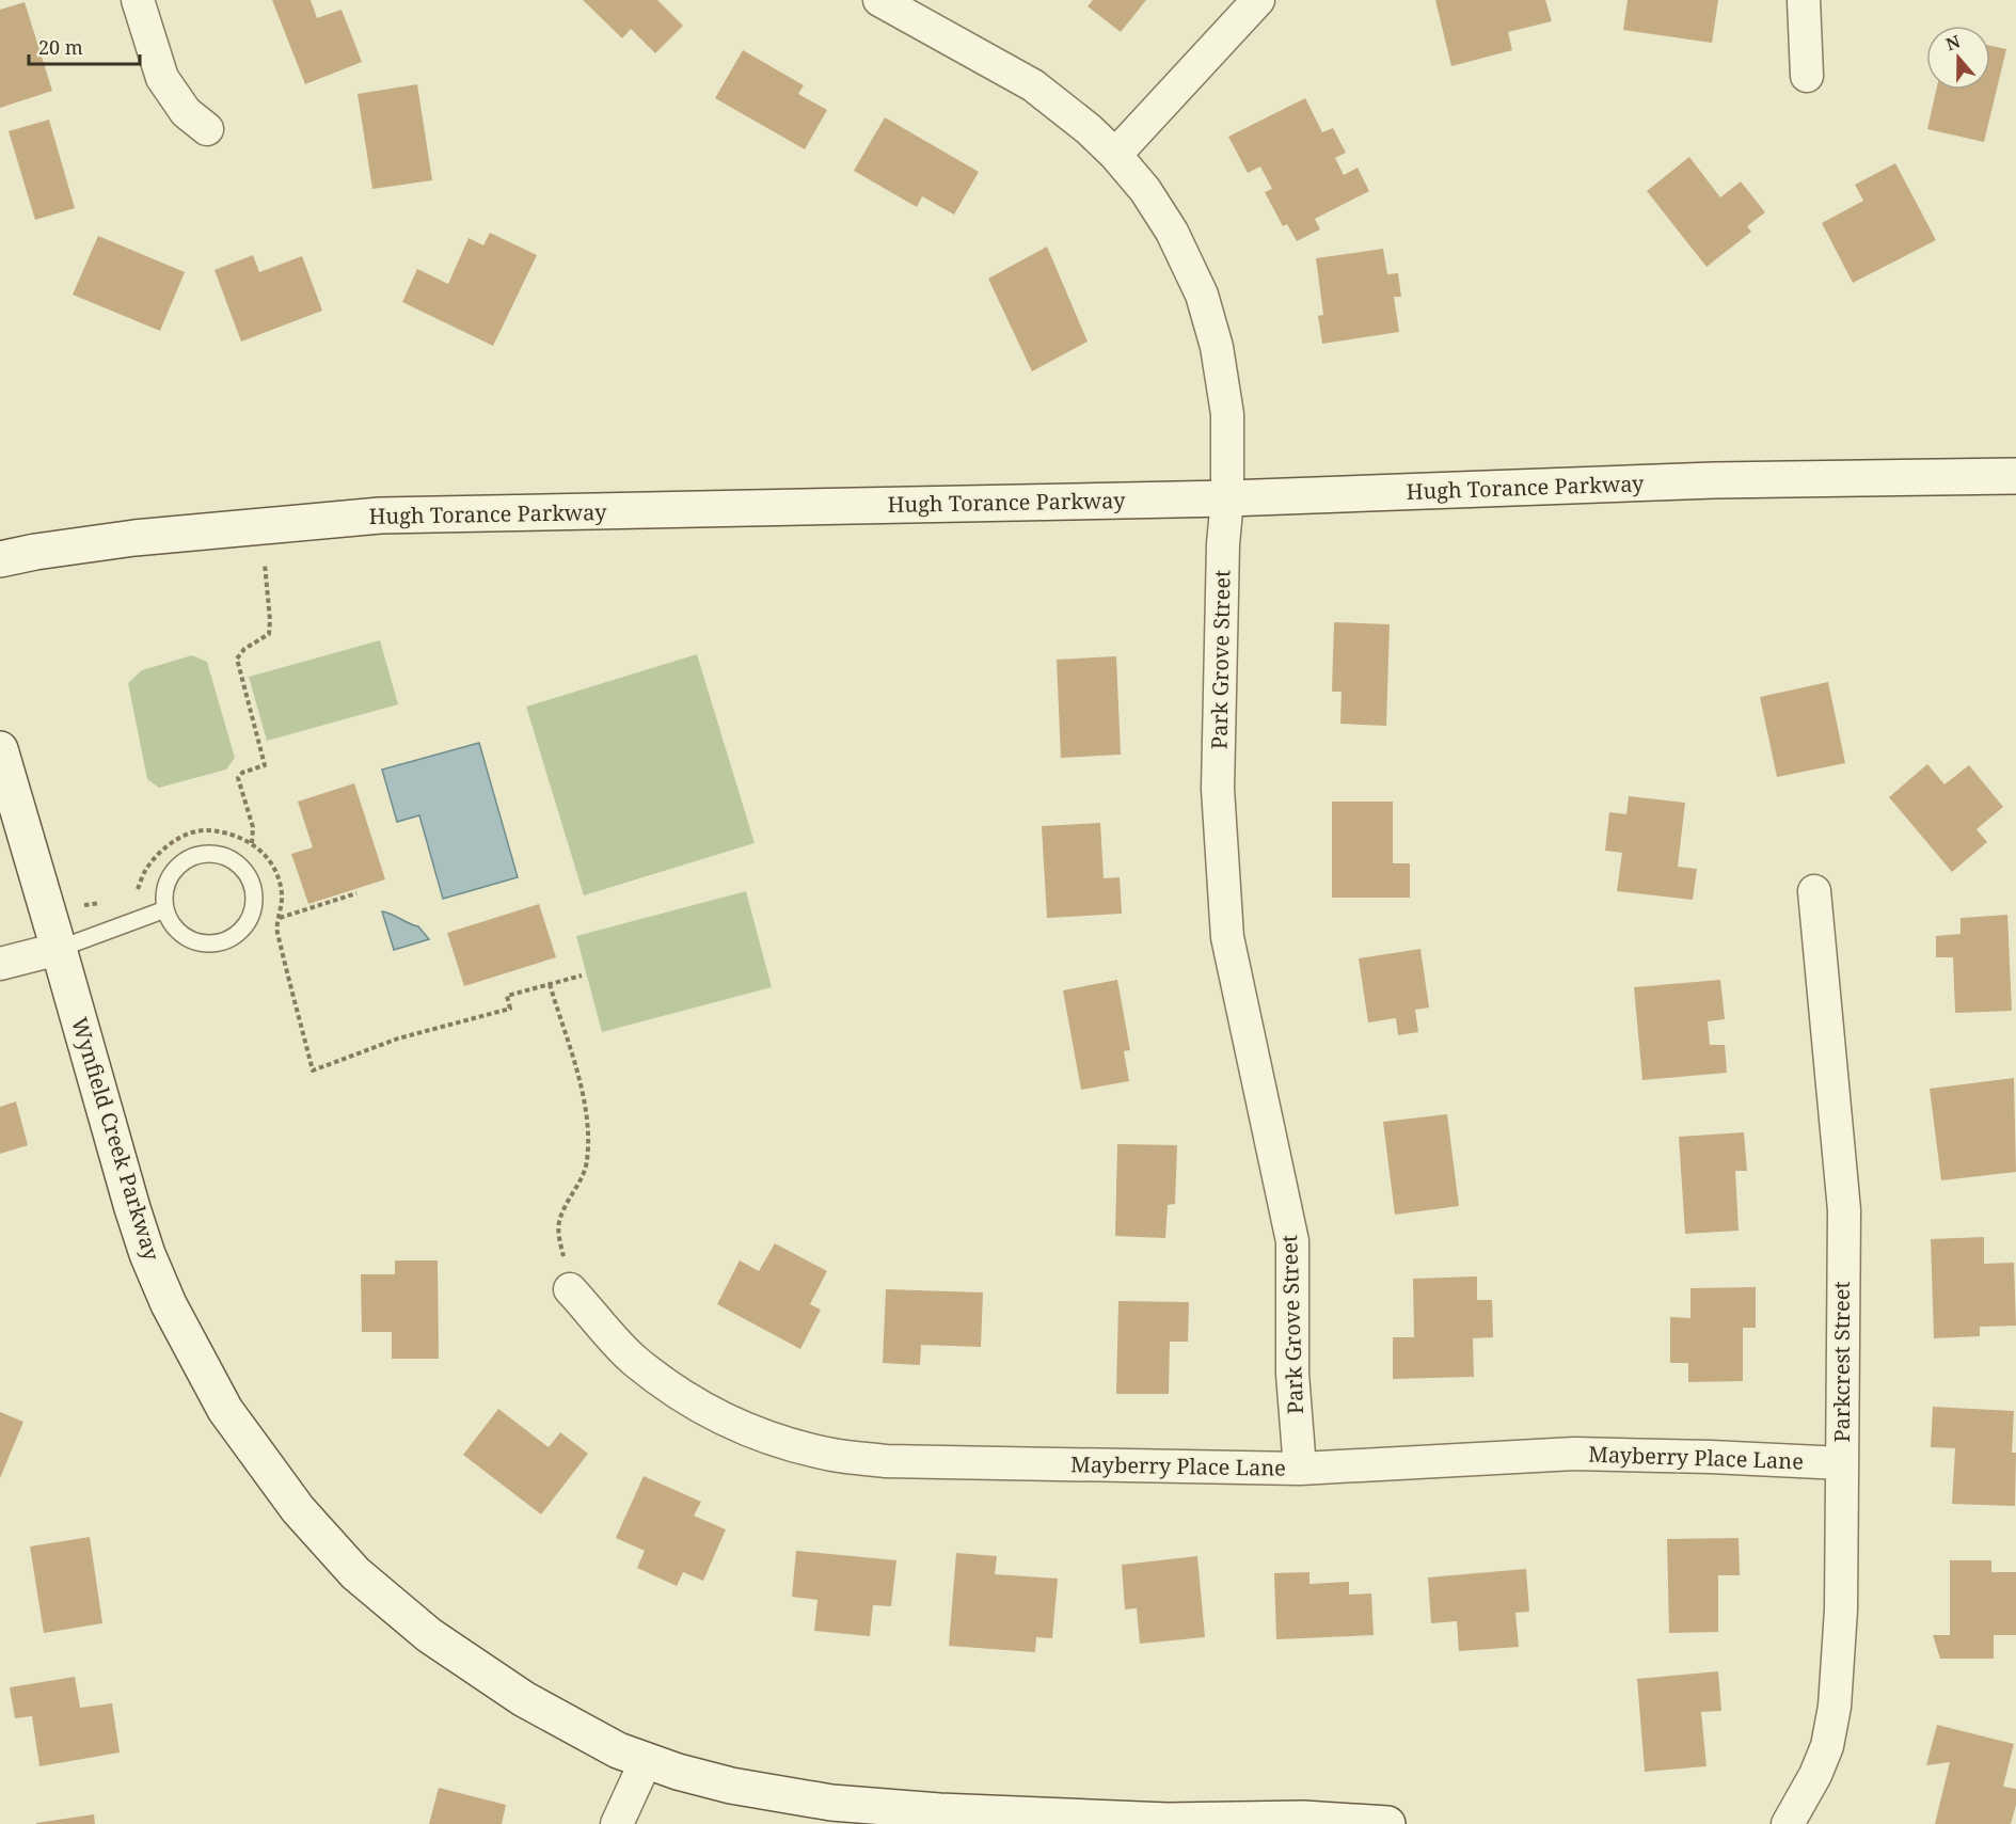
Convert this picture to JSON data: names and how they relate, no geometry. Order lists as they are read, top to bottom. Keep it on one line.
{"streets":{"street":["Hugh Torance Parkway","Park Grove Street","Wynfield Creek Parkway","Parkcrest Street","Mayberry Place Lane"]},"crossings":[["Hugh Torance Parkway","Park Grove Street"],["Park Grove Street","Mayberry Place Lane"],["Parkcrest Street","Mayberry Place Lane"]],"scale_bar":"20 m","north":"top"}
